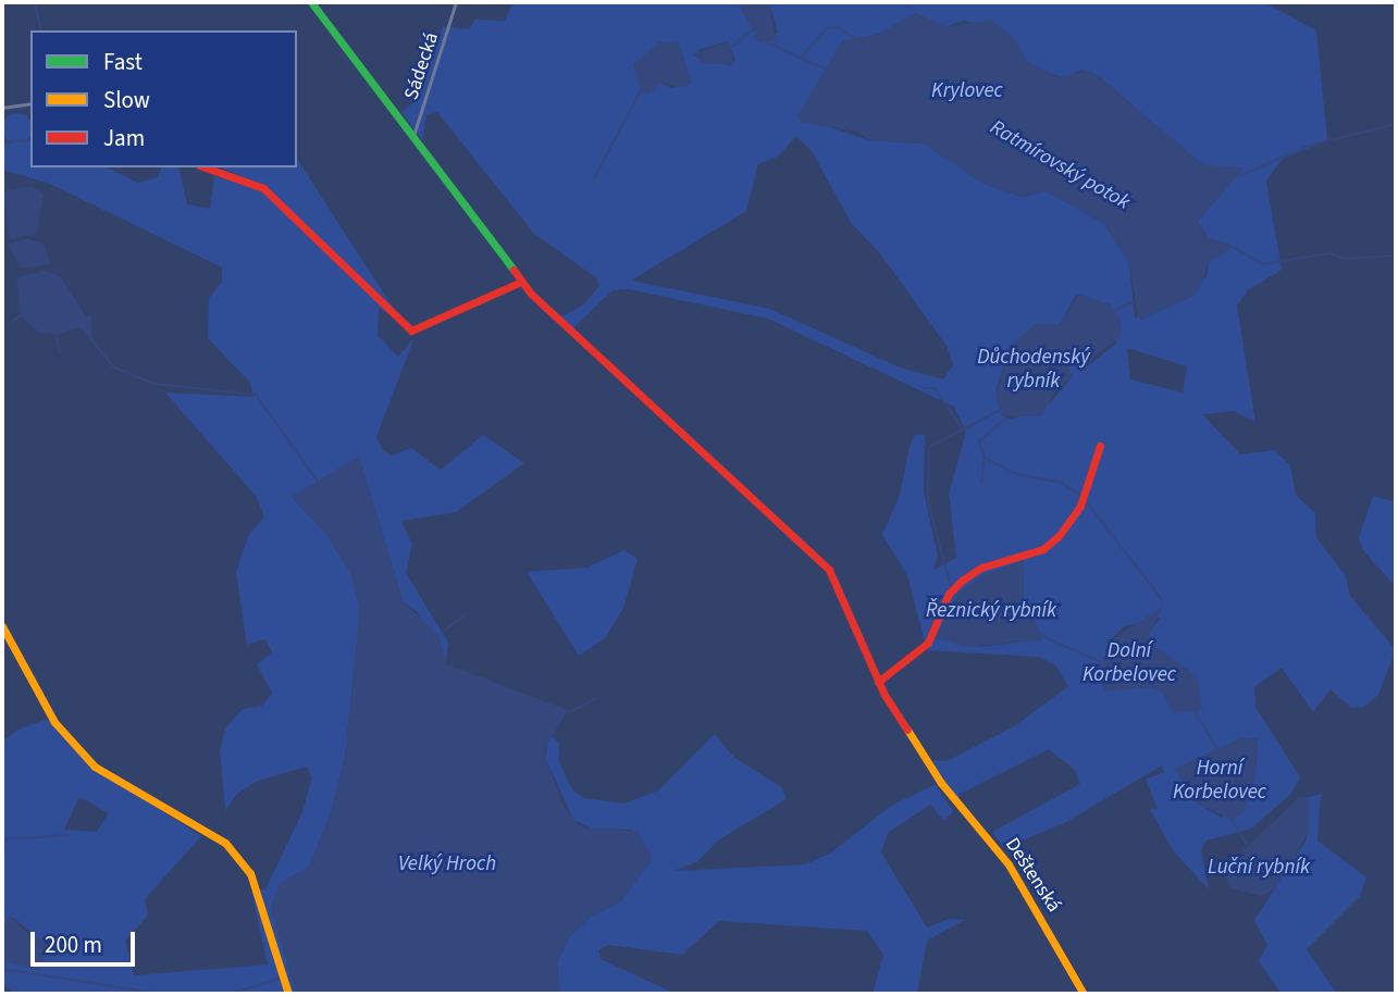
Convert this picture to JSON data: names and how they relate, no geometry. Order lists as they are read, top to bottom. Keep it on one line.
{"streets":{"main road":["Deštenská"],"street":["Sádecká"]},"crossings":[["Sádecká","Deštenská"]],"water":["Krylovec","Ratmírovský potok","Důchodenský rybník","Řeznický rybník","Dolní Korbelovec","Horní Korbelovec","Velký Hroch","Luční rybník"],"legend":["Fast","Slow","Jam"],"scale_bar":"200 m"}
